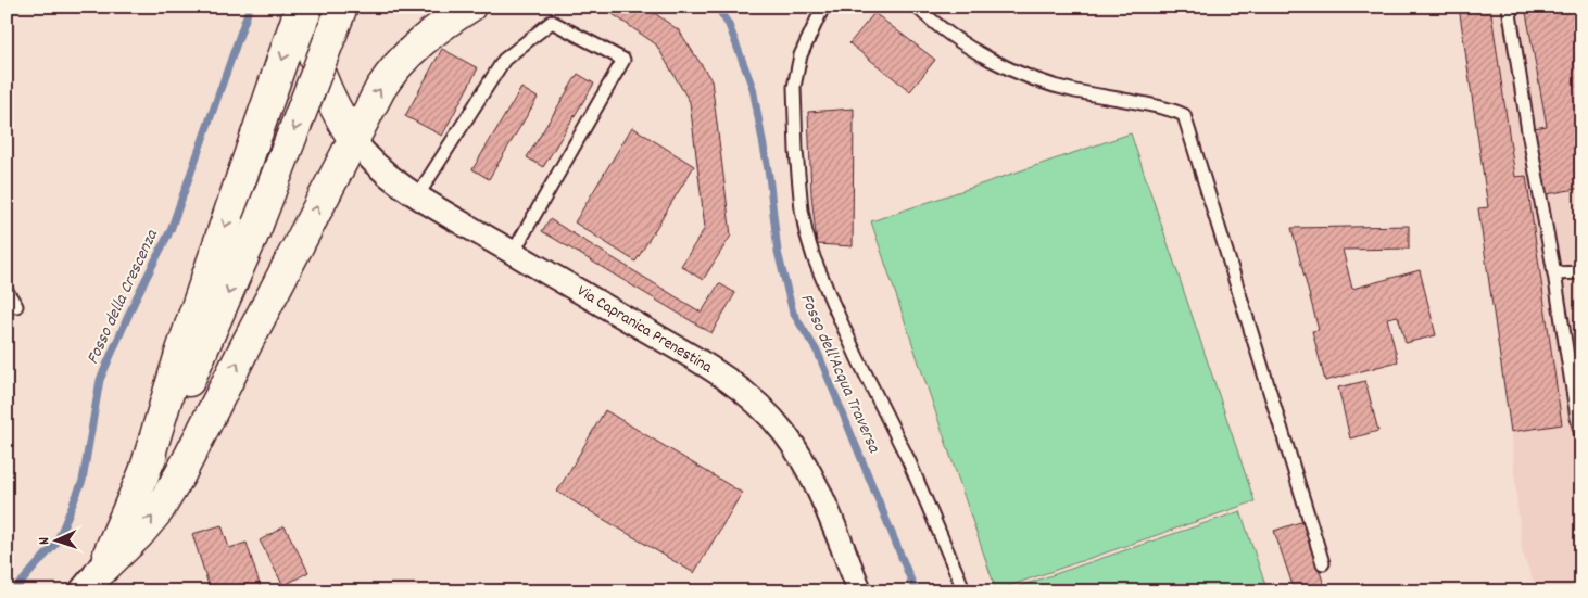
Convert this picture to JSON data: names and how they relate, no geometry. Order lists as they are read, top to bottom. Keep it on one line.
{"streets":{"street":["Via Capranica Prenestina"]},"water":["Fosso della Crescenza","Fosso dell'Acqua Traversa"],"north":"left"}
